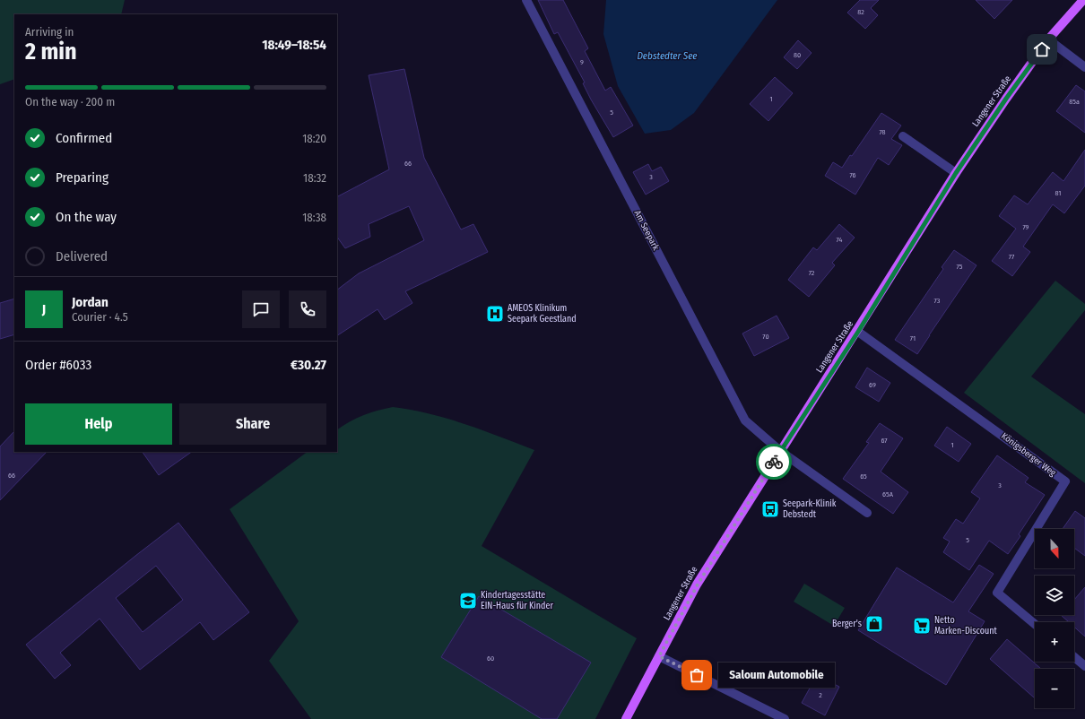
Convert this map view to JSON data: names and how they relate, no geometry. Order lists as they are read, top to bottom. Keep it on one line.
{"streets":{"main road":["Langener Straße"],"street":["Am Seepark","Königsberger Weg"]},"crossings":[["Langener Straße","Am Seepark"],["Langener Straße","Königsberger Weg"]],"water":["Debstedter See"],"places":{"hospital":["AMEOS Klinikum Seepark Geestland"],"bus stop":["Seepark-Klinik Debstedt"],"school or university":["Kindertagesstätte EIN-Haus für Kinder"],"shop":["Berger's"],"supermarket":["Netto Marken-Discount"],"other":["Saloum Automobile"]},"house_numbers":["82","80","9","1","85a","5","78","66","76","3","81","79","74","77","75","72","73","70","71","69","67","1","66","65","3","65A","5","60","2"],"north":"bottom","page":{"heading":["2 min","Arriving in","18:49–18:54"],"panel":["Jordan","Courier · 4.5","Order #6033","€30.27"],"bar":"On the way · 200 m","list":[["Confirmed","18:20"],["Preparing","18:32"],["On the way","18:38"],"Delivered"],"round":"J","buttons":["Help","Share"],"map_buttons":["+","−"],"bubble":"Saloum Automobile"}}
